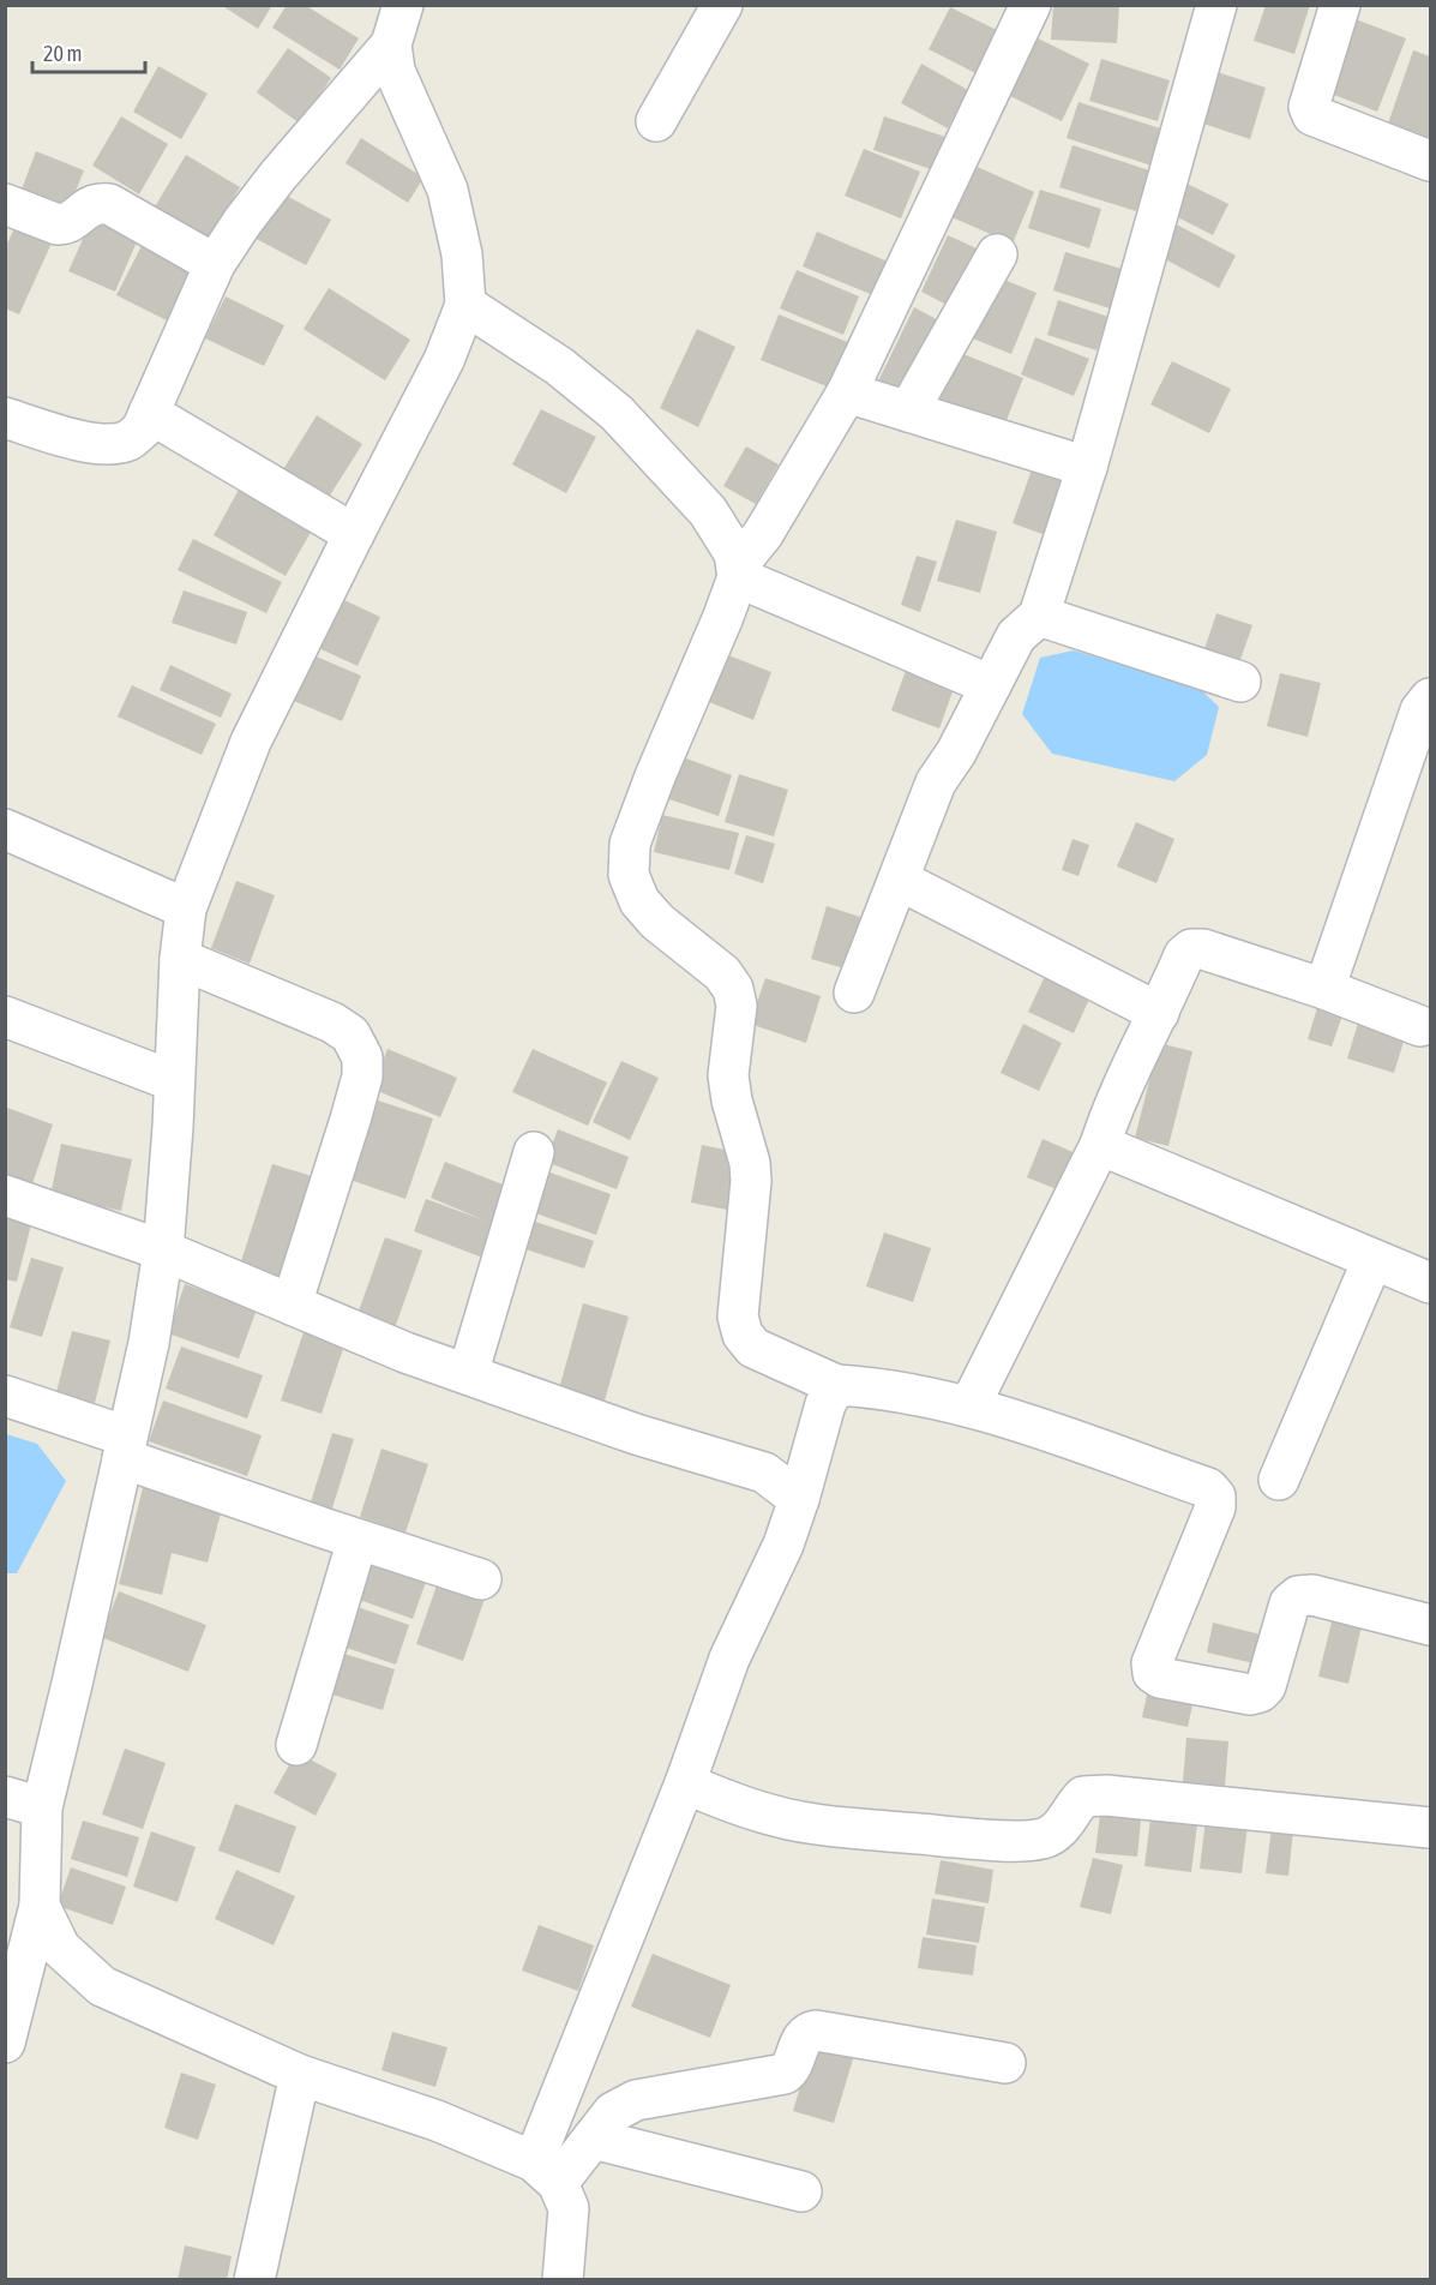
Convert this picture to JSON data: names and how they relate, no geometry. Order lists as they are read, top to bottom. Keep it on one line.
{"scale_bar":"20 m"}
